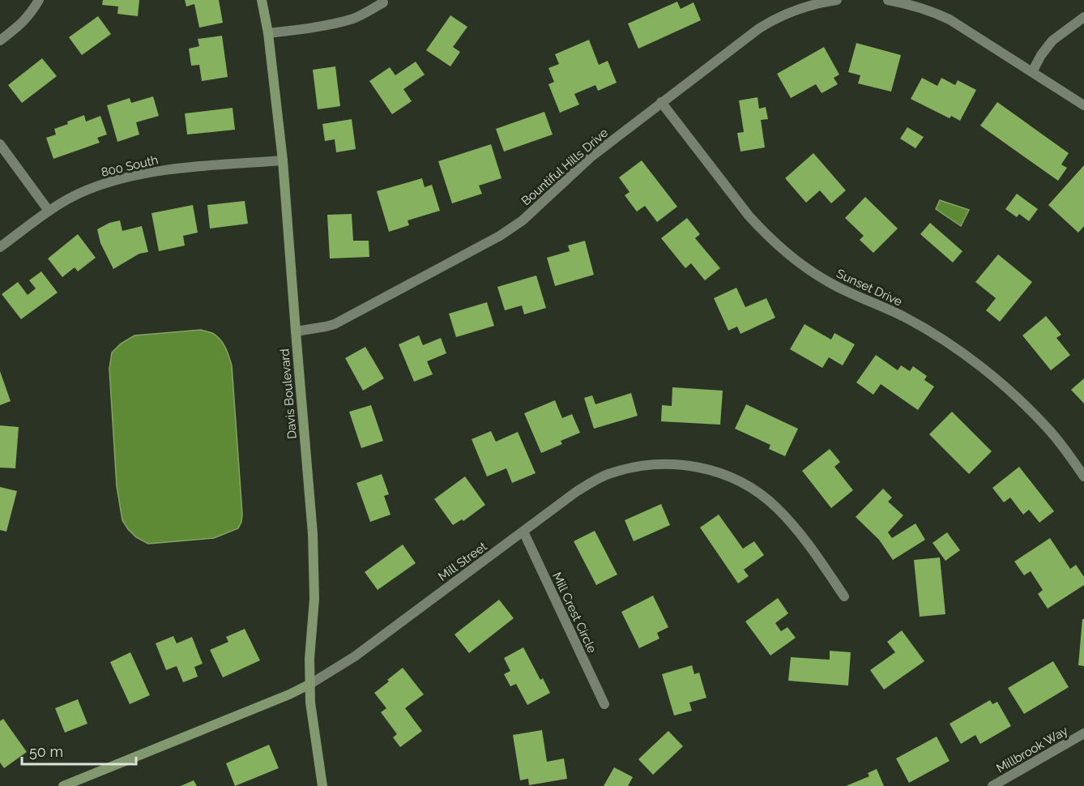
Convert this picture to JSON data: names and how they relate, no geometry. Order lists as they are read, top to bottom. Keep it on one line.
{"streets":{"street":["800 South","Bountiful Hills Drive","Sunset Drive","Davis Boulevard","Mill Street","Mill Crest Circle","Millbrook Way"]},"crossings":[["800 South","Davis Boulevard"],["Bountiful Hills Drive","Sunset Drive"],["Bountiful Hills Drive","Davis Boulevard"],["Davis Boulevard","Mill Street"],["Mill Street","Mill Crest Circle"]],"scale_bar":"50 m"}
